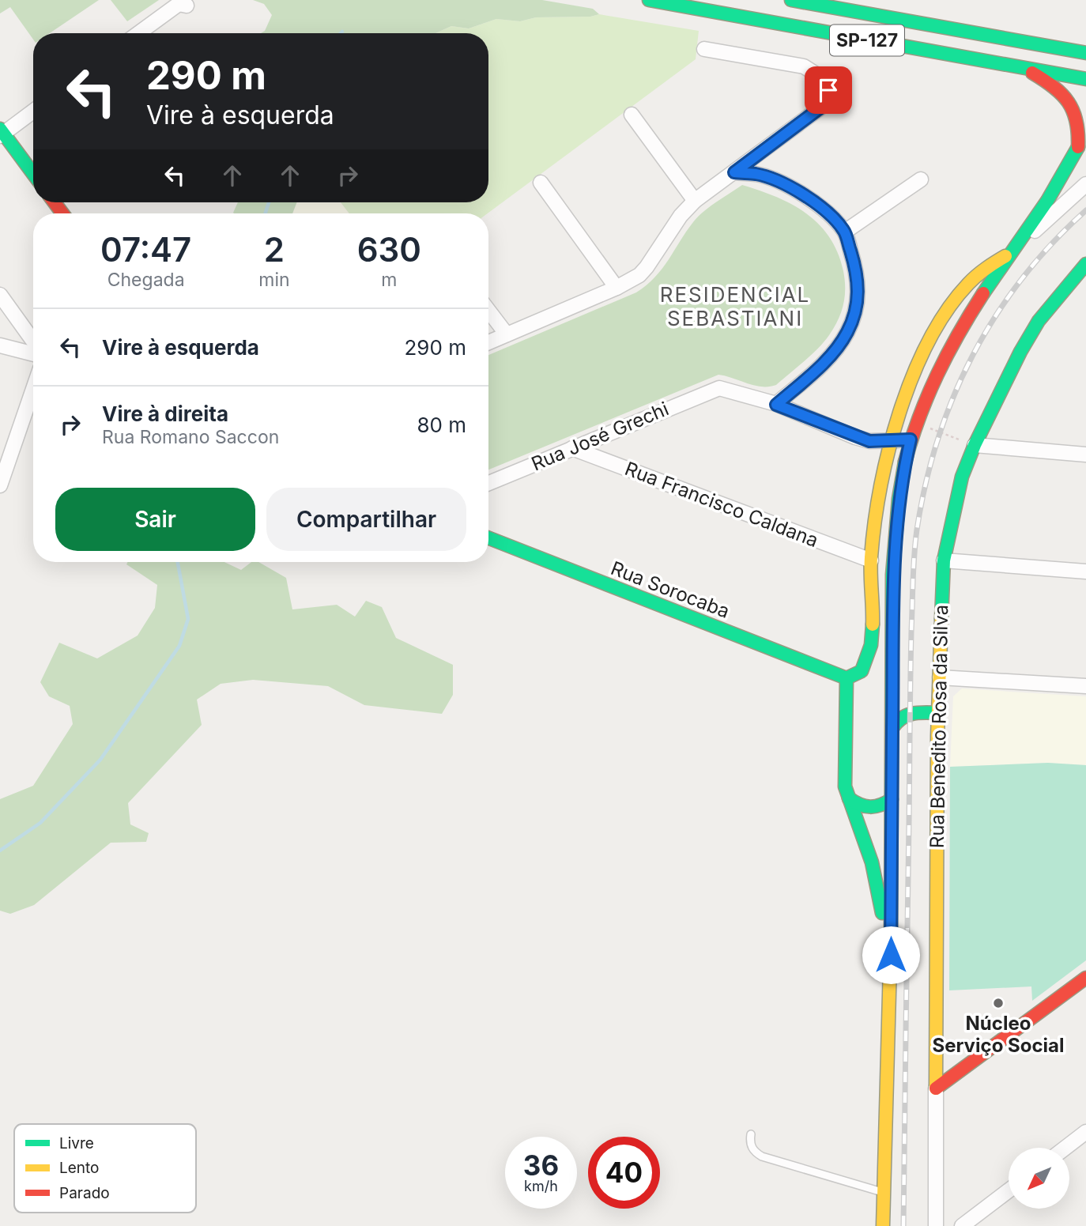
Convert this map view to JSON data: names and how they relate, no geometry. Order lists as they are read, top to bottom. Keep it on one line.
{"streets":{"main road":["SP-127","Rua Sorocaba","Rua Benedito Rosa da Silva"],"street":["Rua José Grechi","Rua Francisco Caldana"]},"crossings":[["Rua José Grechi","Rua Francisco Caldana"]],"districts":["RESIDENCIAL SEBASTIANI"],"places":["Núcleo Serviço Social"],"legend":["Livre","Lento","Parado"],"north":"bottom left","page":{"turn":["290 m","Vire à esquerda"],"eta":["07:47","Chegada","2","min","630","m"],"list":[{"name":"Vire à esquerda","value":"290 m"},{"name":"Vire à direita","note":"Rua Romano Saccon","value":"80 m"}],"buttons":["Sair","Compartilhar"],"speed":"36 km/h","limit":"40"}}
